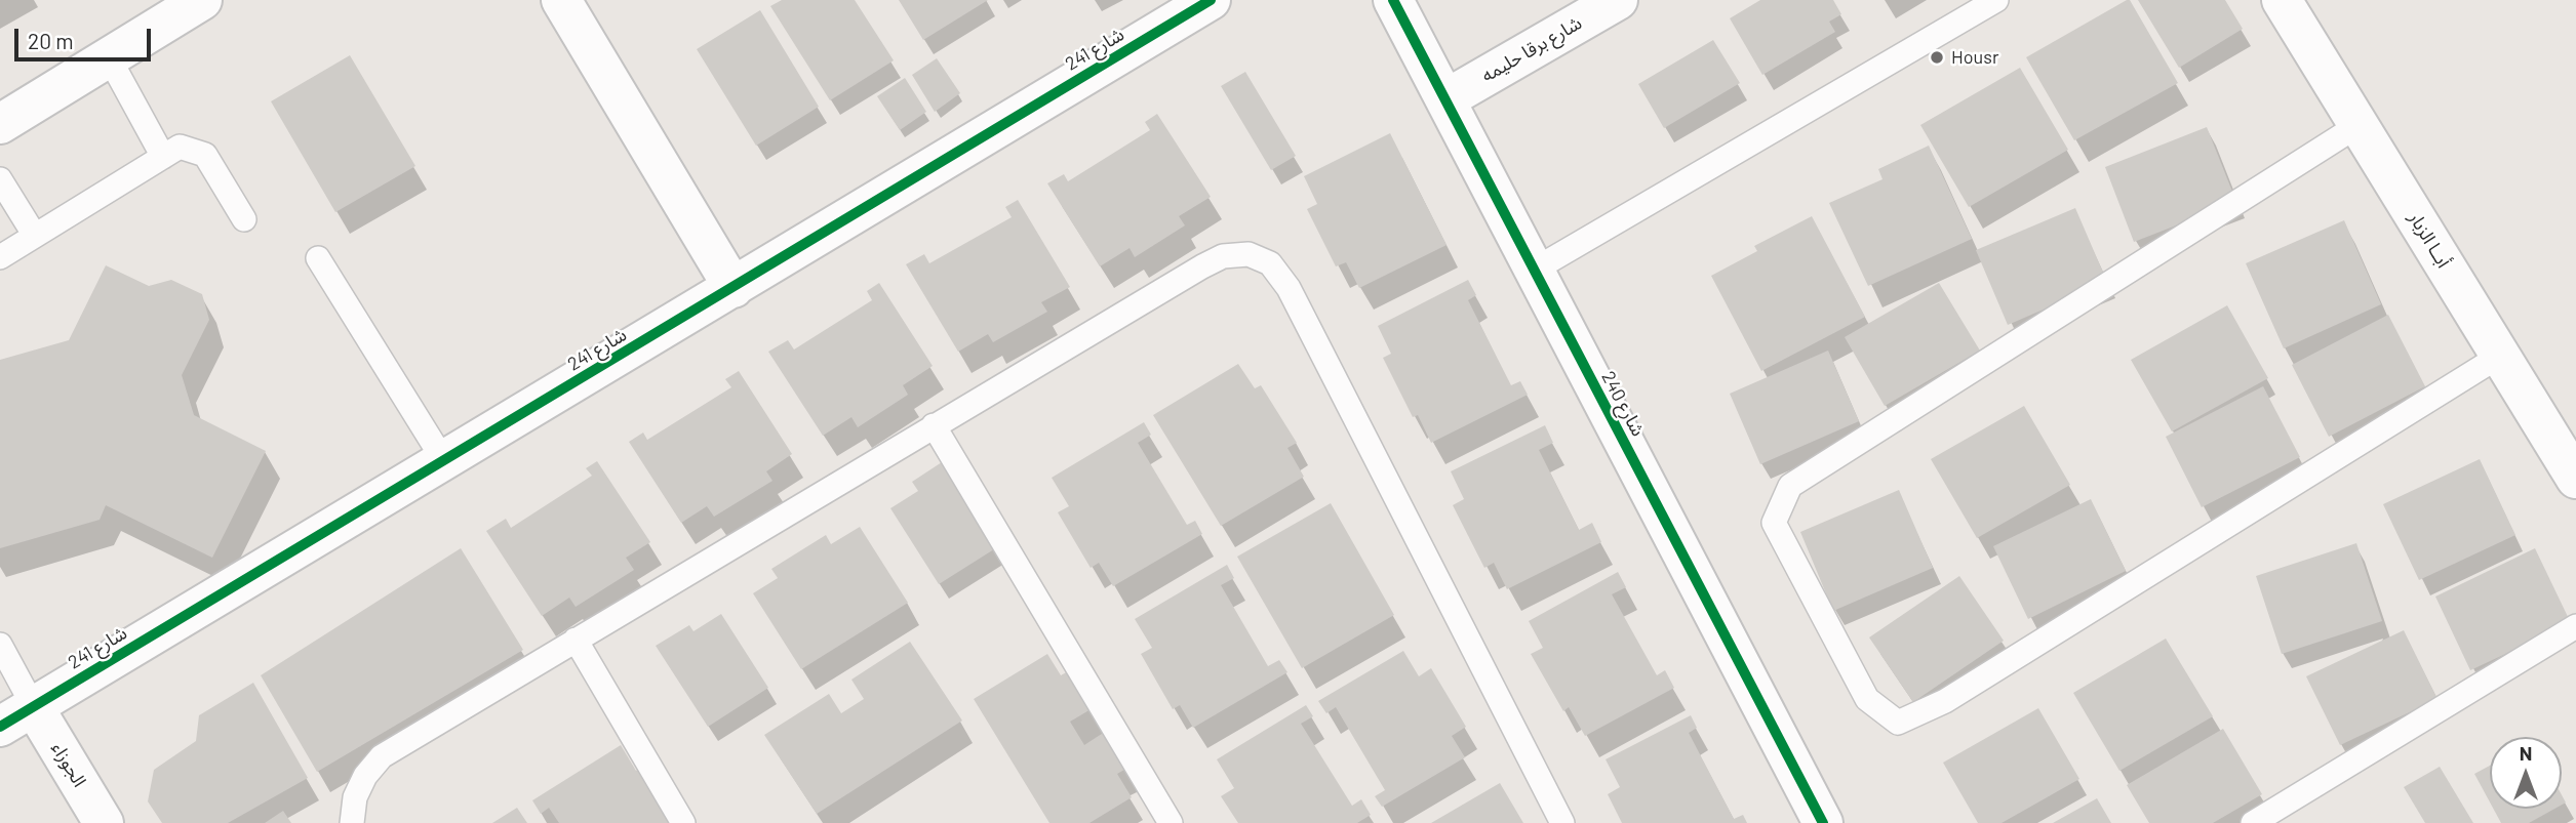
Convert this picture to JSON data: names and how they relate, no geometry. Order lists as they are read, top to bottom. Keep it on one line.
{"streets":{"street":["شارع 241","شارع برقا حليمه","أبــا الزبار","شارع 240","الجوزاء"]},"crossings":[["شارع 241","الجوزاء"],["شارع برقا حليمه","شارع 240"]],"places":["Housr"],"scale_bar":"20 m","north":"top"}
